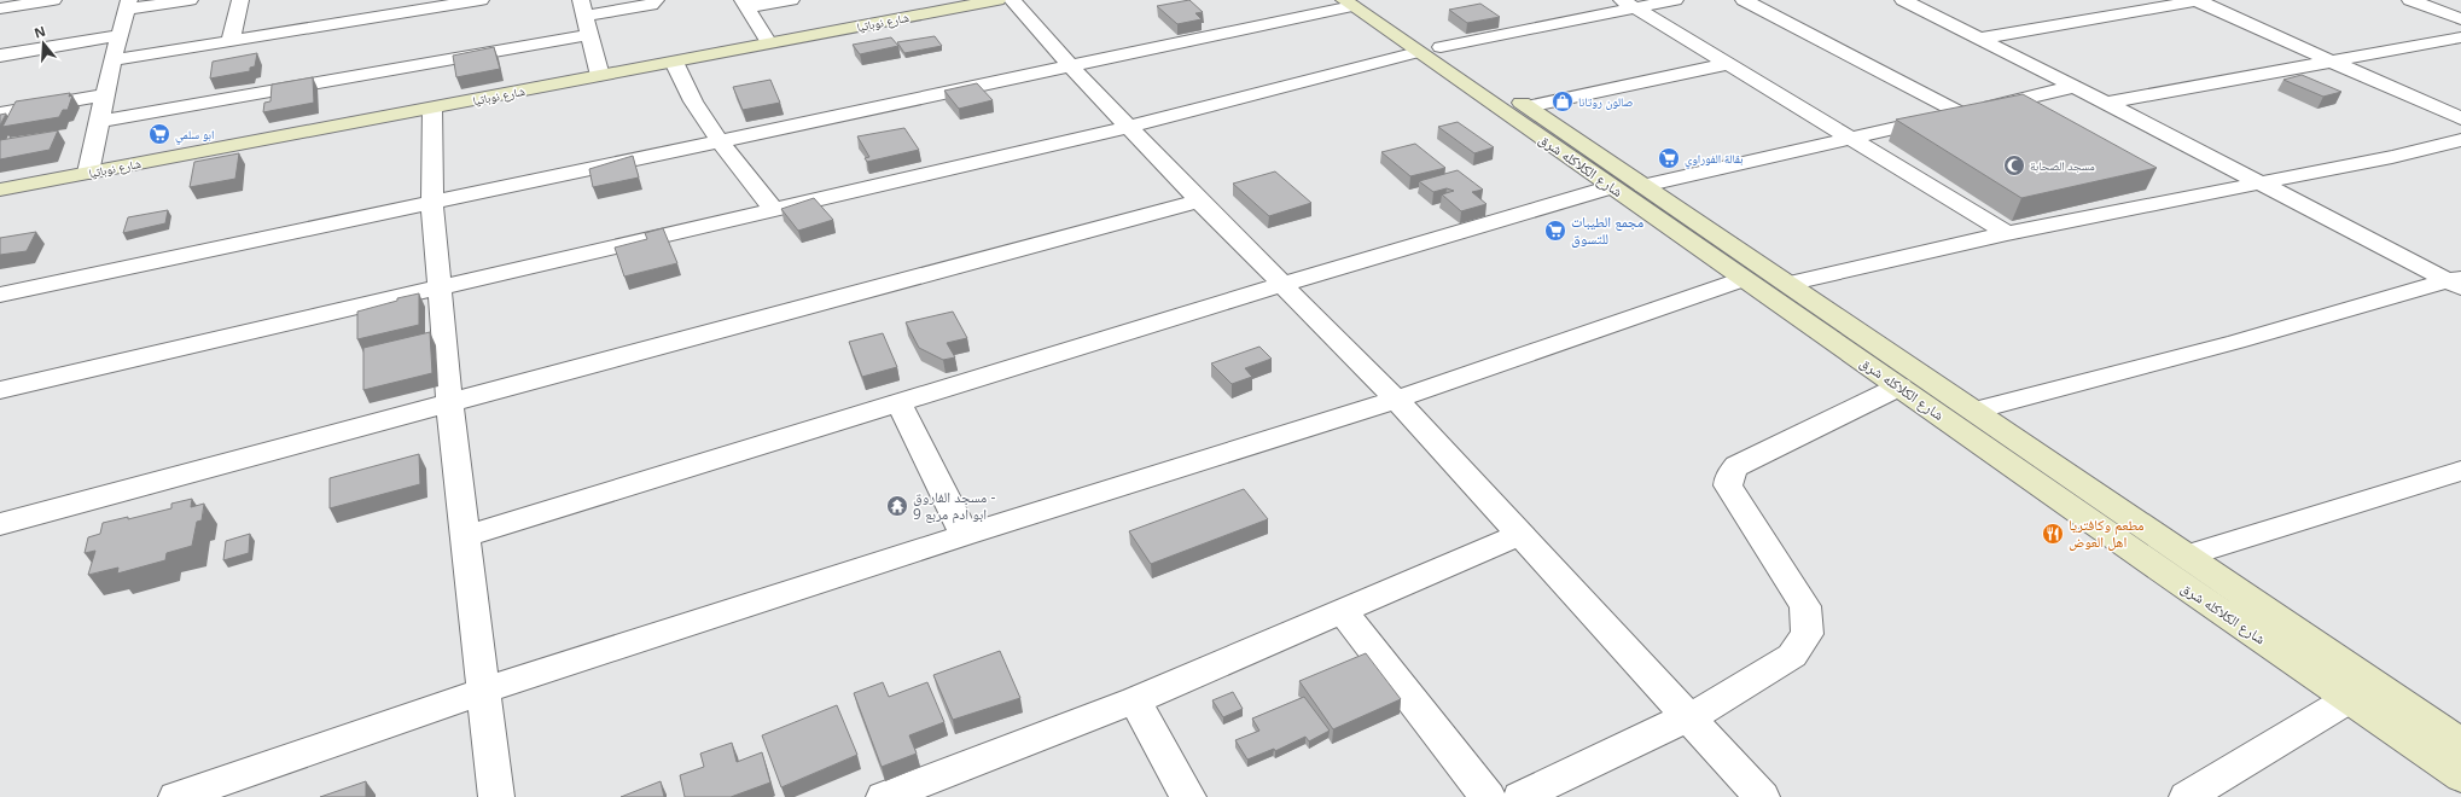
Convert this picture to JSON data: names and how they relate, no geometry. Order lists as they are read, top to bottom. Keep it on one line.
{"streets":{"street":["شارع نوباتيا","شارع الكلاكله شرق"]},"places":{"shop":["صالون روتانا"],"supermarket":["ابو سلمي","بقالة الفوراوي","مجمع الطيبات للتسوق"],"mosque":["مسجد الصحابة"],"temple":["مسجد الفاروق - ابو ادم مربع 9"],"restaurant":["مطعم وكافتريا اهل العوض"]},"north":"top"}
